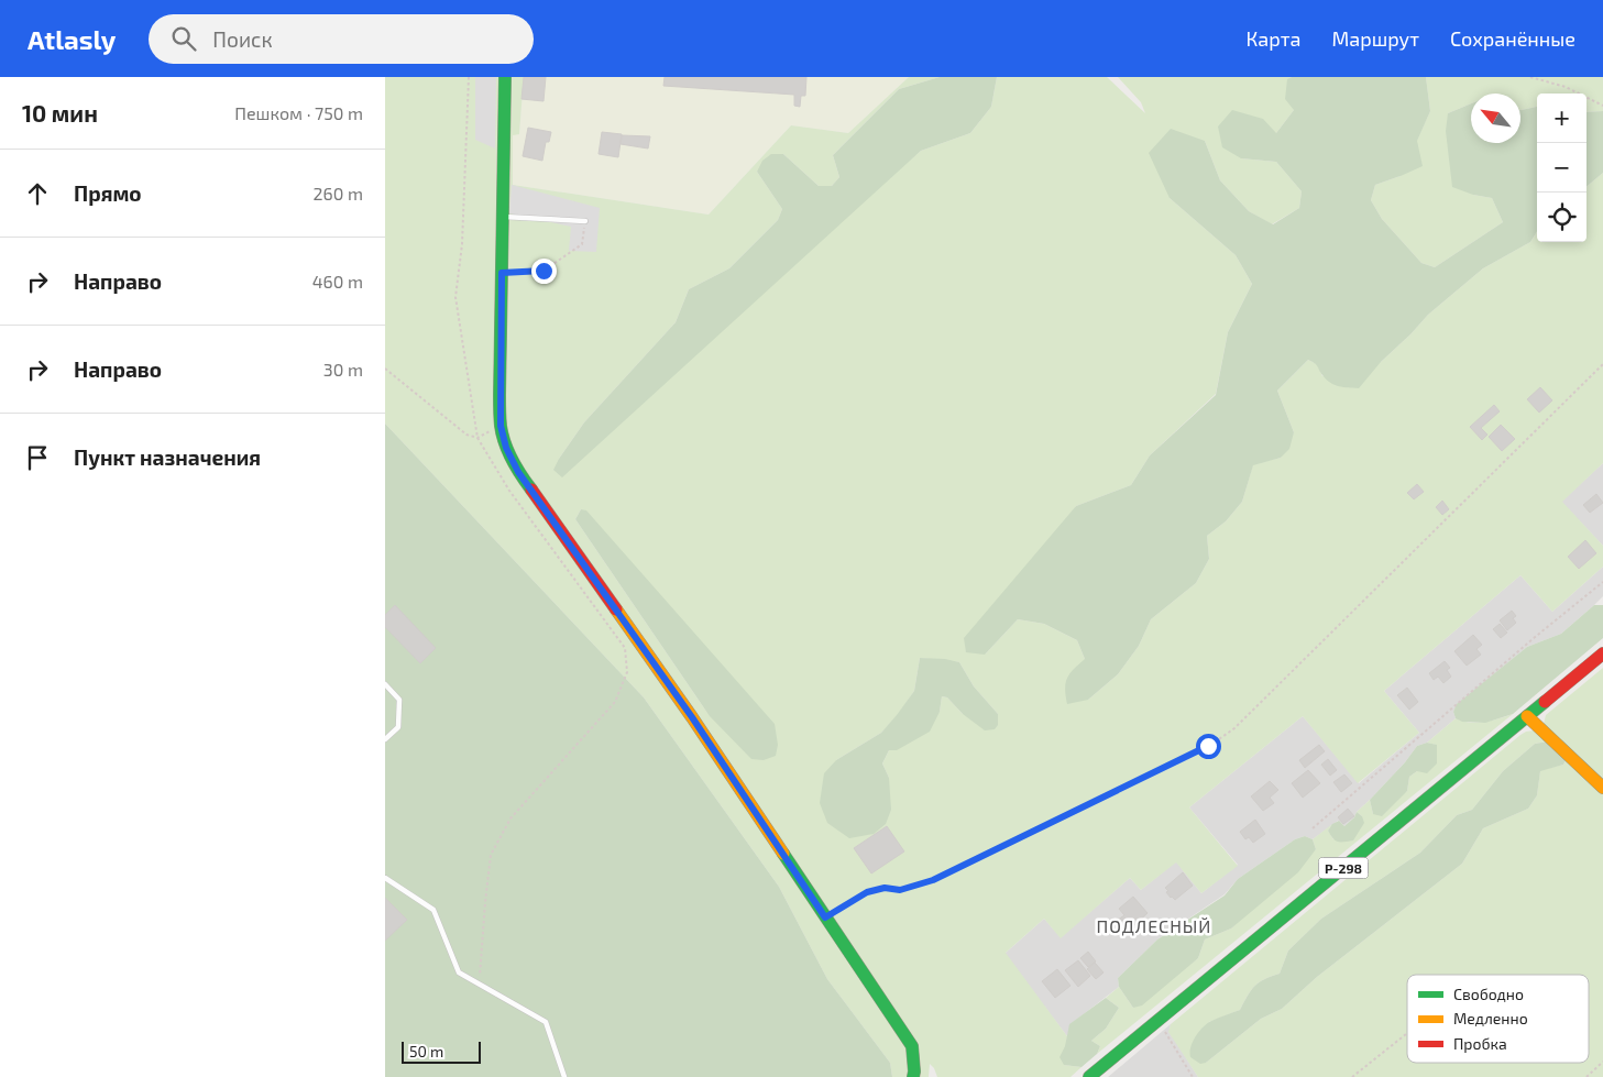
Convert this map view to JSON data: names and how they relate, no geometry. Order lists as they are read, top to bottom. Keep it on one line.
{"streets":{"main road":["Р-298"]},"districts":["ПОДЛЕСНЫЙ"],"legend":["Свободно","Медленно","Пробка"],"scale_bar":"50 m","north":"top left","page":{"header":"Atlasly","search":"Поиск","nav":["Карта","Маршрут","Сохранённые"],"heading":["10 мин","Пешком · 750 m"],"map_buttons":["+","−"],"list":[["Прямо","260 m"],["Направо","460 m"],["Направо","30 m"],"Пункт назначения"],"scale":"50 m"}}
